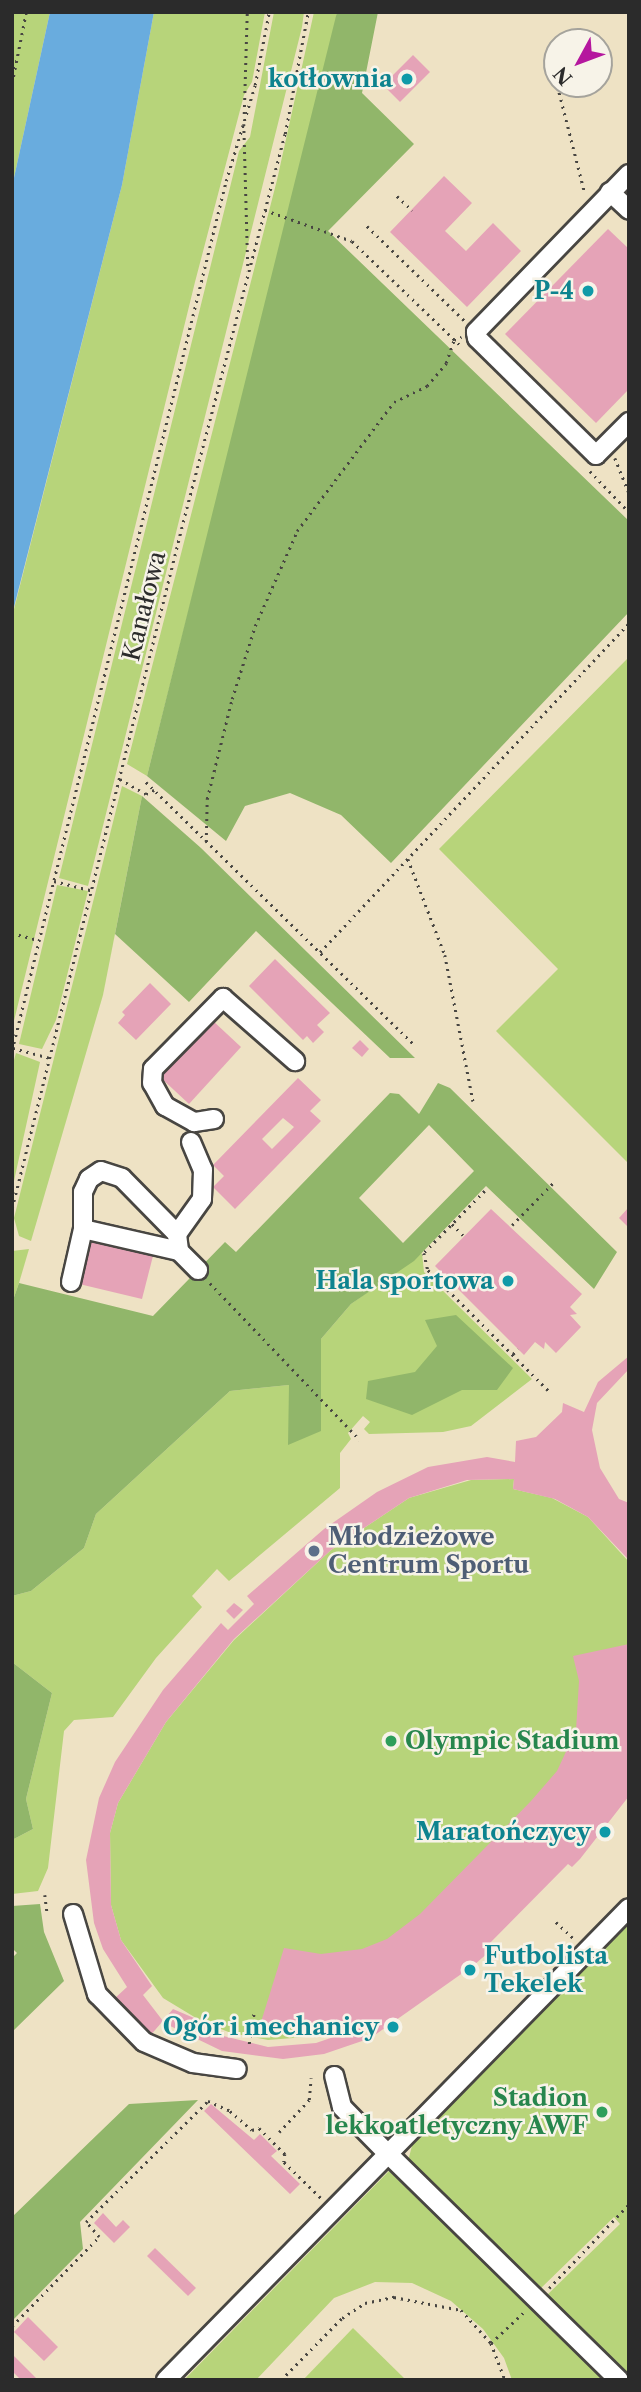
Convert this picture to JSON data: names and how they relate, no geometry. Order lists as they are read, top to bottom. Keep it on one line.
{"streets":{"path":["Kanałowa"]},"places":["kotłownia","P-4","Hala sportowa","Młodzieżowe Centrum Sportu","Olympic Stadium","Maratończycy","Futbolista Tekelek","Ogór i mechanicy","Stadion lekkoatletyczny AWF"],"north":"bottom left"}
